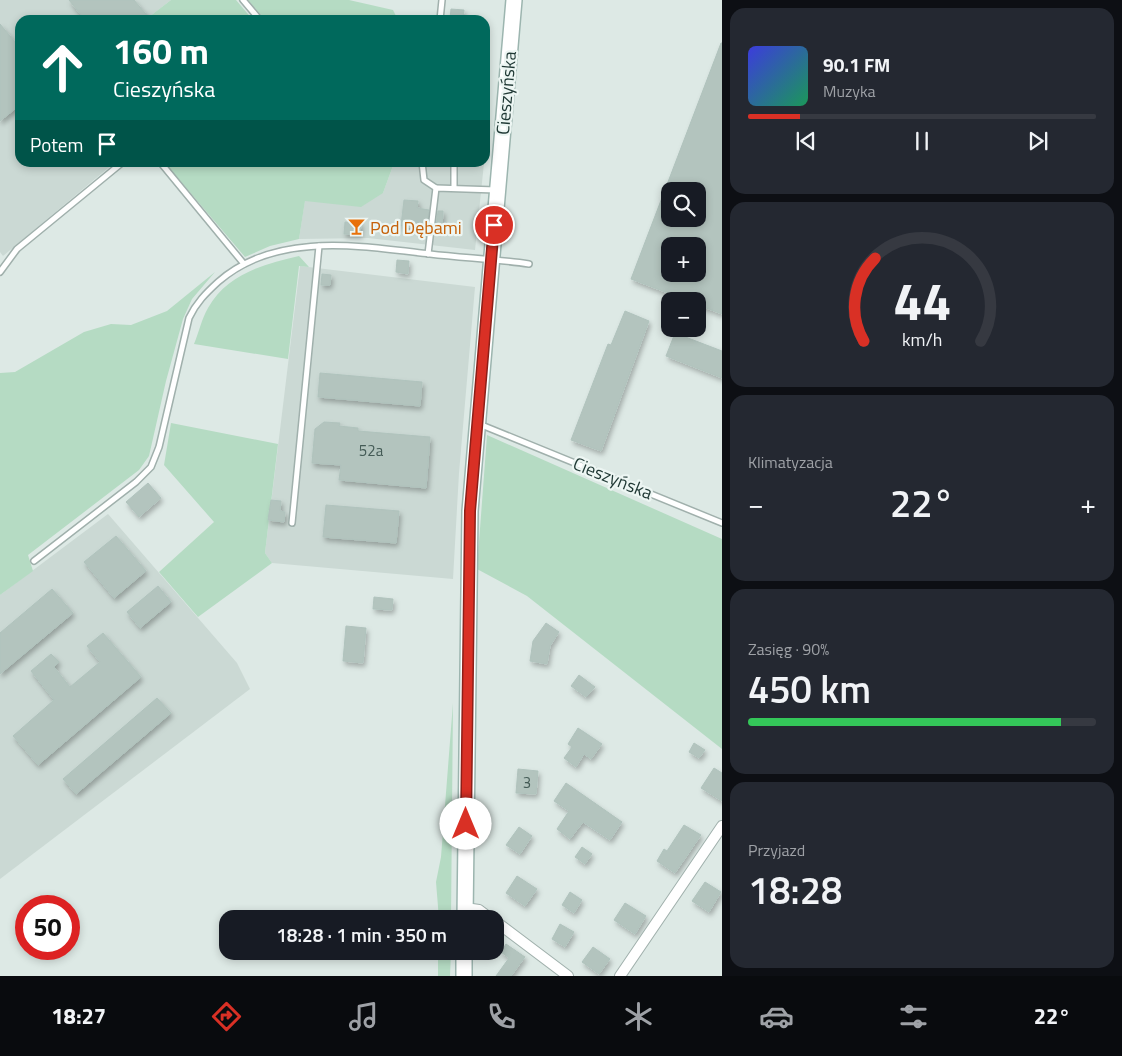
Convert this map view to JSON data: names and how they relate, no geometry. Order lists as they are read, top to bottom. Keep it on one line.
{"streets":{"main road":["Cieszyńska"]},"places":{"bar":["Pod Dębami"]},"house_numbers":["52a","3"],"page":{"turn":["160 m","Cieszyńska"],"song":["90.1 FM","Muzyka"],"then":"Potem","map_buttons":["+","−"],"tile":["Klimatyzacja",["Zasięg · 90%","450 km"],["Przyjazd","18:28"]],"heat":["−","22°","+"],"limit":"50","trip":"18:28 · 1 min · 350 m","tabs":["18:27","22°"],"gauge":["44","km/h"]}}
